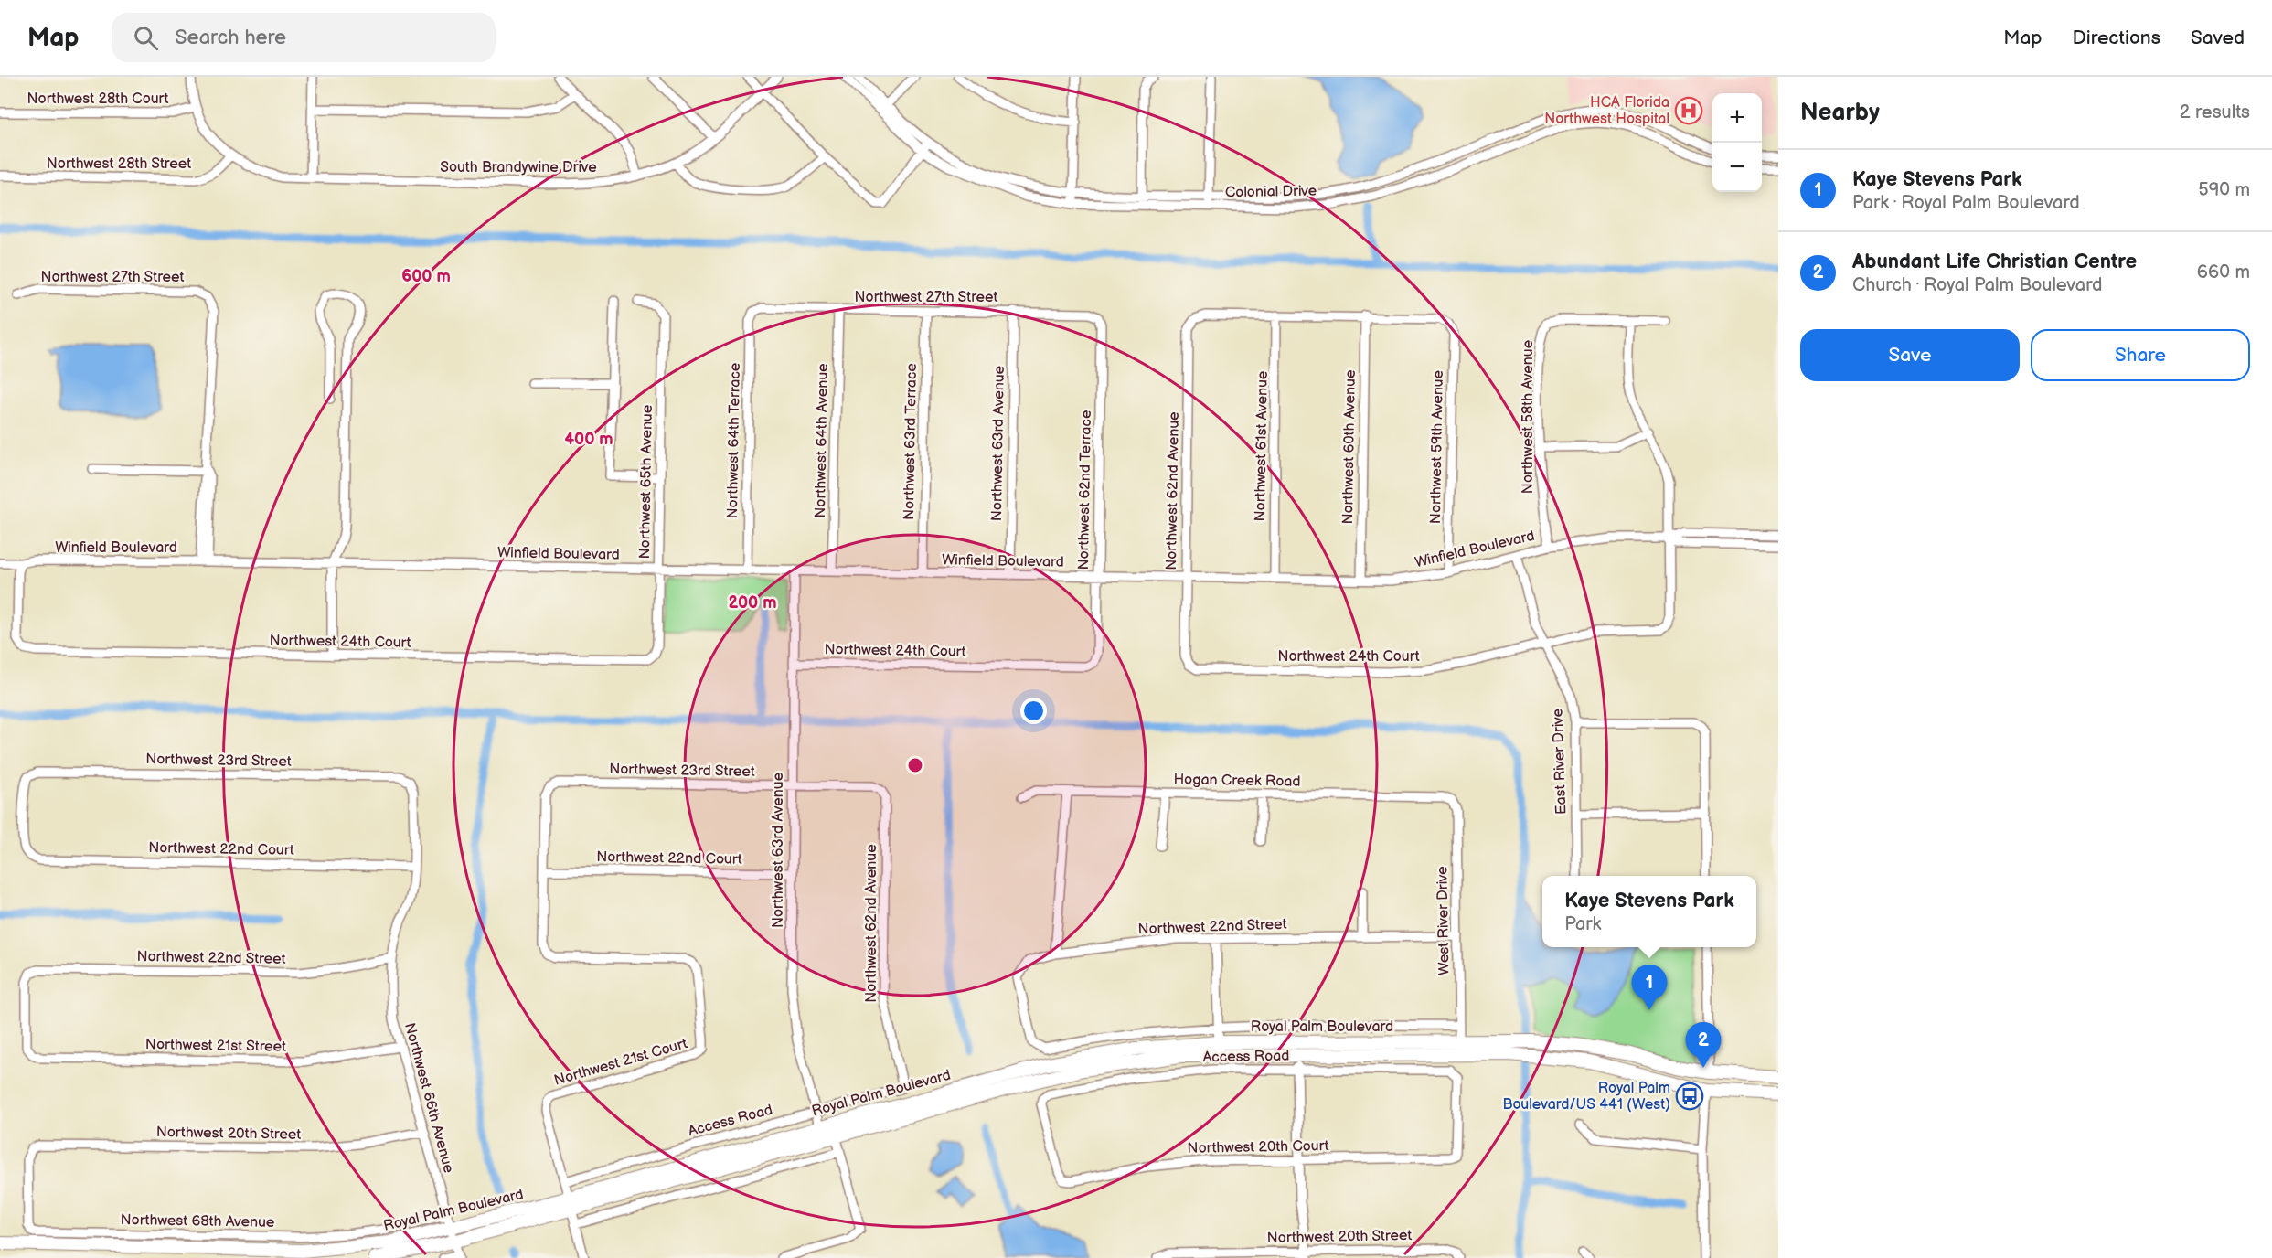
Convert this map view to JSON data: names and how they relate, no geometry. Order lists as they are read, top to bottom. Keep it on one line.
{"streets":{"main road":["Royal Palm Boulevard"],"street":["Northwest 28th Court","Northwest 28th Street","South Brandywine Drive","Colonial Drive","Northwest 27th Street","Northwest 58th Avenue","Northwest 64th Terrace","Northwest 64th Avenue","Northwest 63rd Terrace","Northwest 63rd Avenue","Northwest 61st Avenue","Northwest 60th Avenue","Northwest 59th Avenue","Northwest 65th Avenue","Northwest 62nd Terrace","Northwest 62nd Avenue","Winfield Boulevard","Northwest 24th Court","Northwest 23rd Street","East River Drive","Hogan Creek Road","Northwest 22nd Court","West River Drive","Northwest 22nd Street","Northwest 21st Street","Access Road","Northwest 21st Court","Northwest 66th Avenue","Northwest 20th Street","Northwest 20th Court","Northwest 68th Avenue"]},"crossings":[["Northwest 28th Street","South Brandywine Drive"],["Northwest 27th Street","Northwest 64th Terrace"],["Northwest 27th Street","Northwest 64th Avenue"],["Northwest 27th Street","Northwest 63rd Terrace"],["Northwest 27th Street","Northwest 63rd Avenue"],["Northwest 27th Street","Northwest 62nd Terrace"],["Northwest 58th Avenue","Winfield Boulevard"],["Northwest 64th Terrace","Winfield Boulevard"],["Northwest 64th Avenue","Winfield Boulevard"],["Northwest 63rd Terrace","Winfield Boulevard"],["Northwest 63rd Avenue","Winfield Boulevard"],["Northwest 63rd Avenue","Northwest 24th Court"],["Northwest 63rd Avenue","Northwest 23rd Street"],["Northwest 63rd Avenue","Northwest 22nd Court"],["Northwest 63rd Avenue","Royal Palm Boulevard"],["Northwest 63rd Avenue","Access Road"],["Northwest 61st Avenue","Northwest 62nd Avenue"],["Northwest 61st Avenue","Winfield Boulevard"],["Northwest 60th Avenue","Northwest 59th Avenue"],["Northwest 60th Avenue","Winfield Boulevard"],["Northwest 59th Avenue","Winfield Boulevard"],["Northwest 65th Avenue","Winfield Boulevard"],["Northwest 65th Avenue","Northwest 24th Court"],["Northwest 62nd Terrace","Winfield Boulevard"],["Northwest 62nd Terrace","Northwest 24th Court"],["Northwest 62nd Avenue","Winfield Boulevard"],["Northwest 62nd Avenue","Northwest 24th Court"],["Northwest 62nd Avenue","Northwest 23rd Street"],["Northwest 62nd Avenue","Access Road"],["Winfield Boulevard","Northwest 24th Court"],["Winfield Boulevard","East River Drive"],["Northwest 24th Court","East River Drive"],["Northwest 23rd Street","Northwest 22nd Court"],["Northwest 23rd Street","Northwest 21st Court"],["Northwest 23rd Street","Northwest 66th Avenue"],["Hogan Creek Road","West River Drive"],["Northwest 22nd Court","Northwest 21st Court"],["Northwest 22nd Court","Northwest 66th Avenue"],["West River Drive","Northwest 22nd Street"],["West River Drive","Royal Palm Boulevard"],["West River Drive","Access Road"],["Northwest 22nd Street","Northwest 21st Street"],["Northwest 22nd Street","Access Road"],["Northwest 22nd Street","Northwest 66th Avenue"],["Royal Palm Boulevard","Northwest 66th Avenue"],["Northwest 21st Street","Northwest 66th Avenue"],["Access Road","Northwest 21st Court"],["Access Road","Northwest 20th Court"],["Northwest 66th Avenue","Northwest 20th Street"],["Northwest 66th Avenue","Northwest 68th Avenue"],["Northwest 20th Street","Northwest 68th Avenue"]],"places":{"hospital":["HCA Florida Northwest Hospital"],"bus stop":["Royal Palm Boulevard/US 441 (West)"]},"page":{"header":"Map","search":"Search here","nav":["Map","Directions","Saved"],"heading":["Nearby","2 results"],"map_buttons":["+","−"],"list":[{"mark":"1","name":"Kaye Stevens Park","note":"Park · Royal Palm Boulevard","value":"590 m"},{"mark":"2","name":"Abundant Life Christian Centre","note":"Church · Royal Palm Boulevard","value":"660 m"}],"buttons":["Save","Share"],"popup":["Kaye Stevens Park","Park"],"pins":["1","2"]},"rings":["600 m","400 m","200 m"]}
